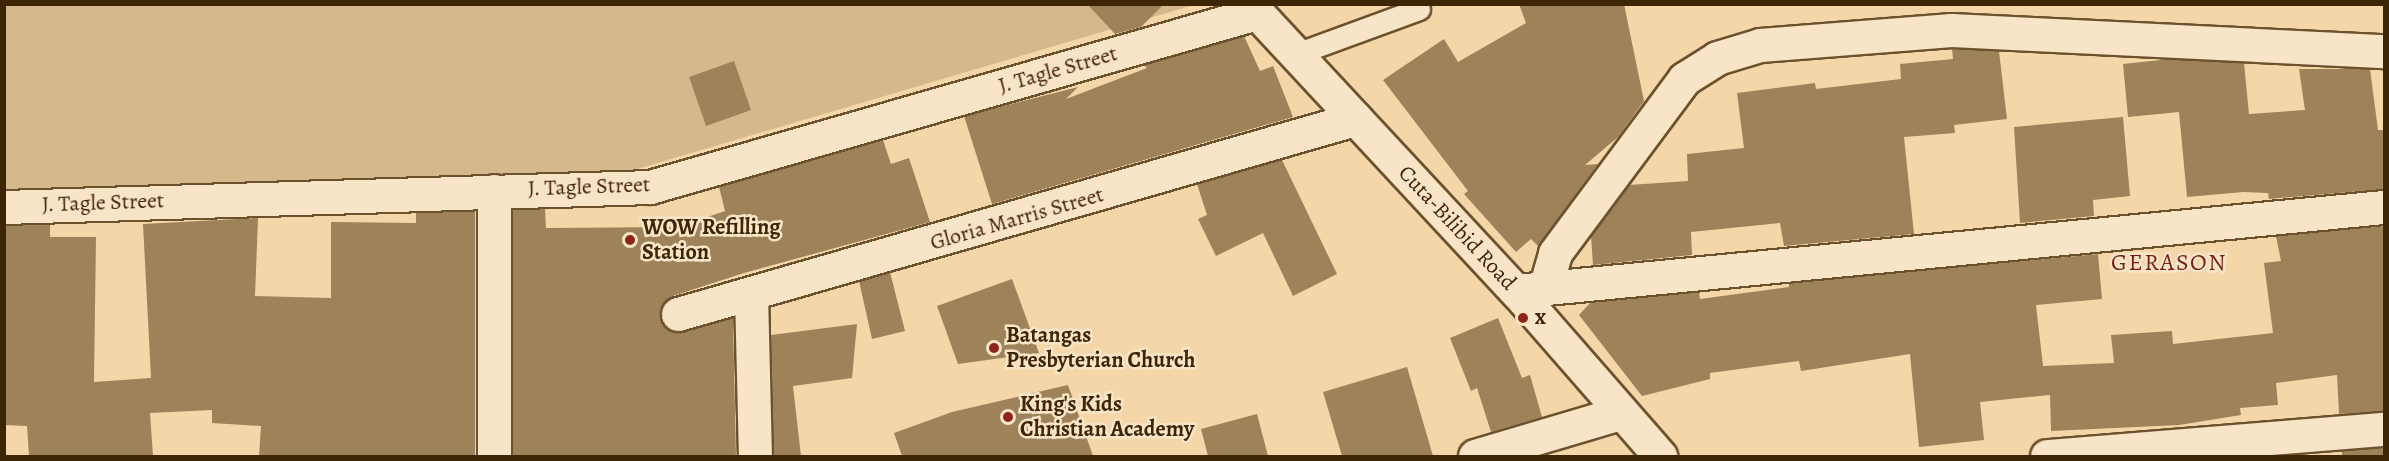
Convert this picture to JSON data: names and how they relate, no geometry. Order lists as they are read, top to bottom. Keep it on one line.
{"streets":{"street":["J. Tagle Street","Gloria Marris Street","Cuta-Bilibid Road"]},"crossings":[["J. Tagle Street","Cuta-Bilibid Road"],["Gloria Marris Street","Cuta-Bilibid Road"]],"districts":["GERASON"],"places":["WOW Refilling Station","x","Batangas Presbyterian Church","King's Kids Christian Academy"]}
